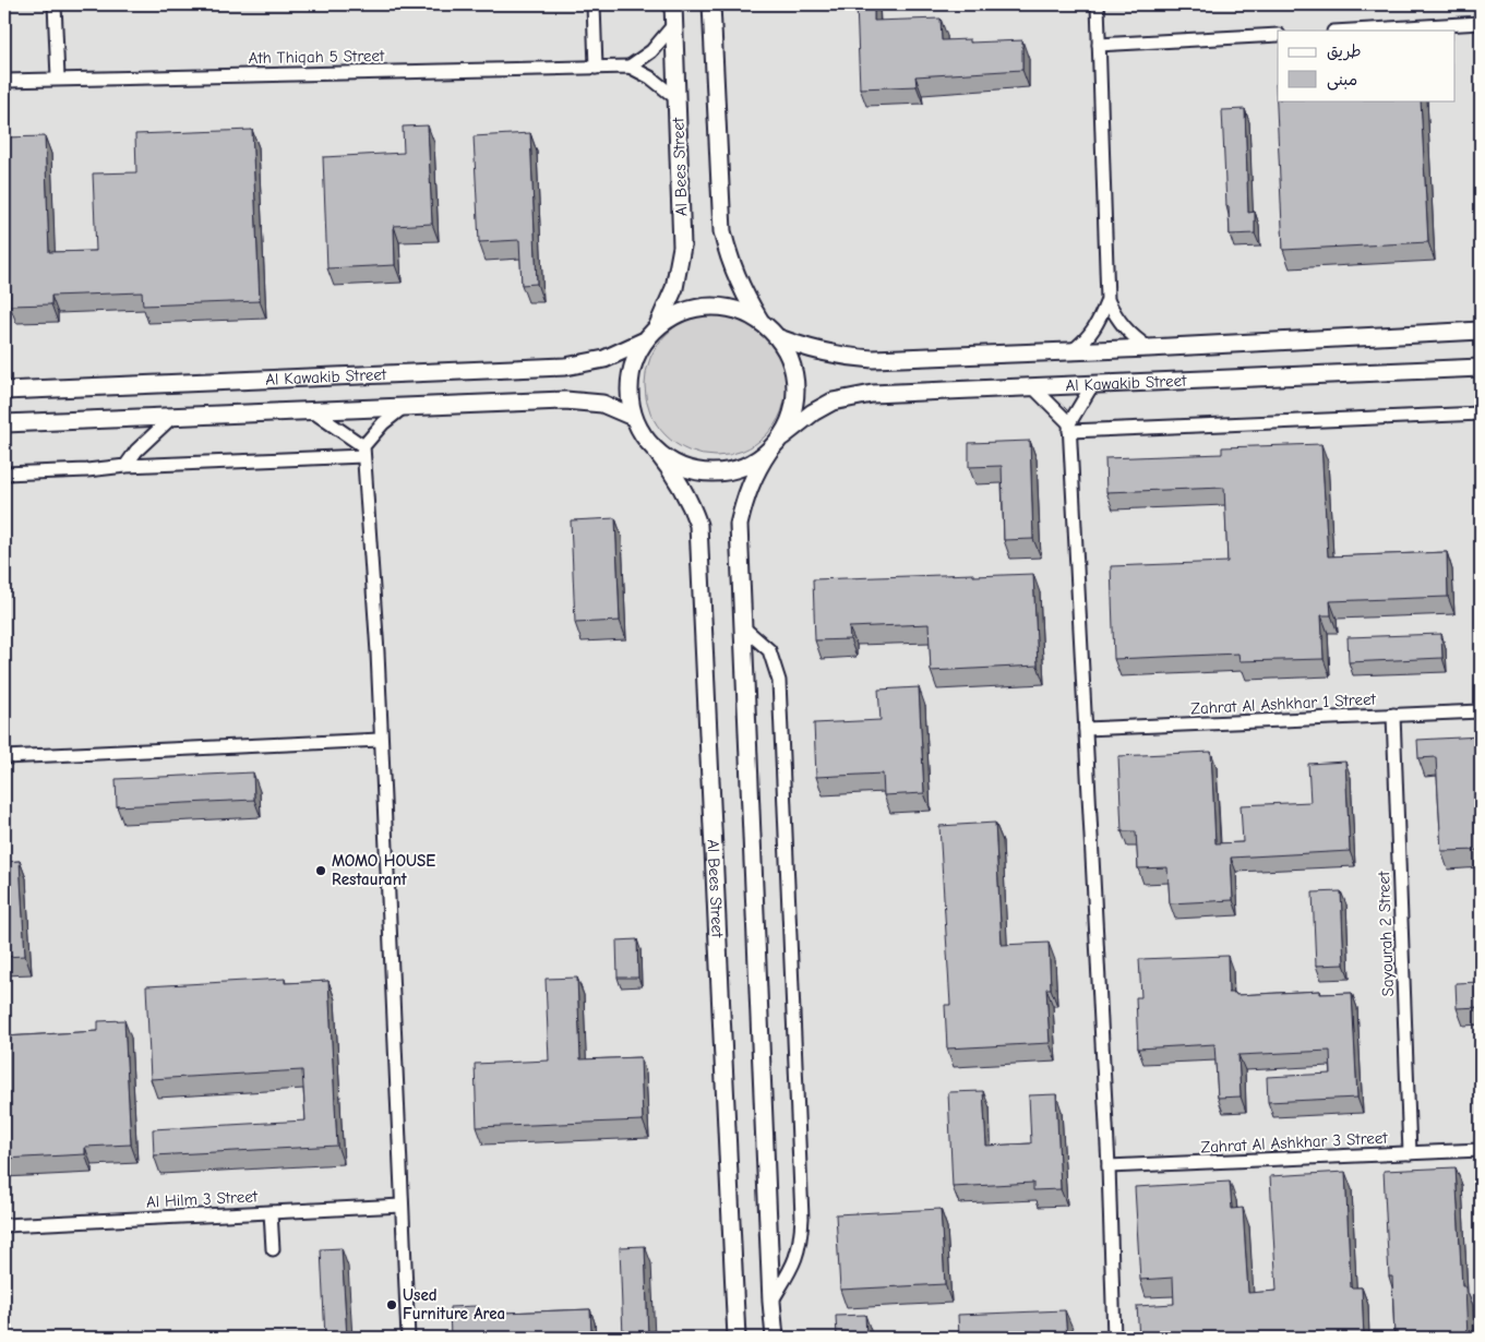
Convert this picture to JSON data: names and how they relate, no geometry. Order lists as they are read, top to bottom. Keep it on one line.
{"streets":{"street":["Ath Thiqah 5 Street","Al Bees Street","Al Kawakib Street","Zahrat Al Ashkhar 1 Street","Sayourah 2 Street","Zahrat Al Ashkhar 3 Street","Al Hilm 3 Street"]},"crossings":[["Al Bees Street","Al Kawakib Street"],["Zahrat Al Ashkhar 1 Street","Sayourah 2 Street"],["Sayourah 2 Street","Zahrat Al Ashkhar 3 Street"]],"places":["MOMO HOUSE Restaurant","Used Furniture Area"],"legend":["طريق","مبنى"]}
